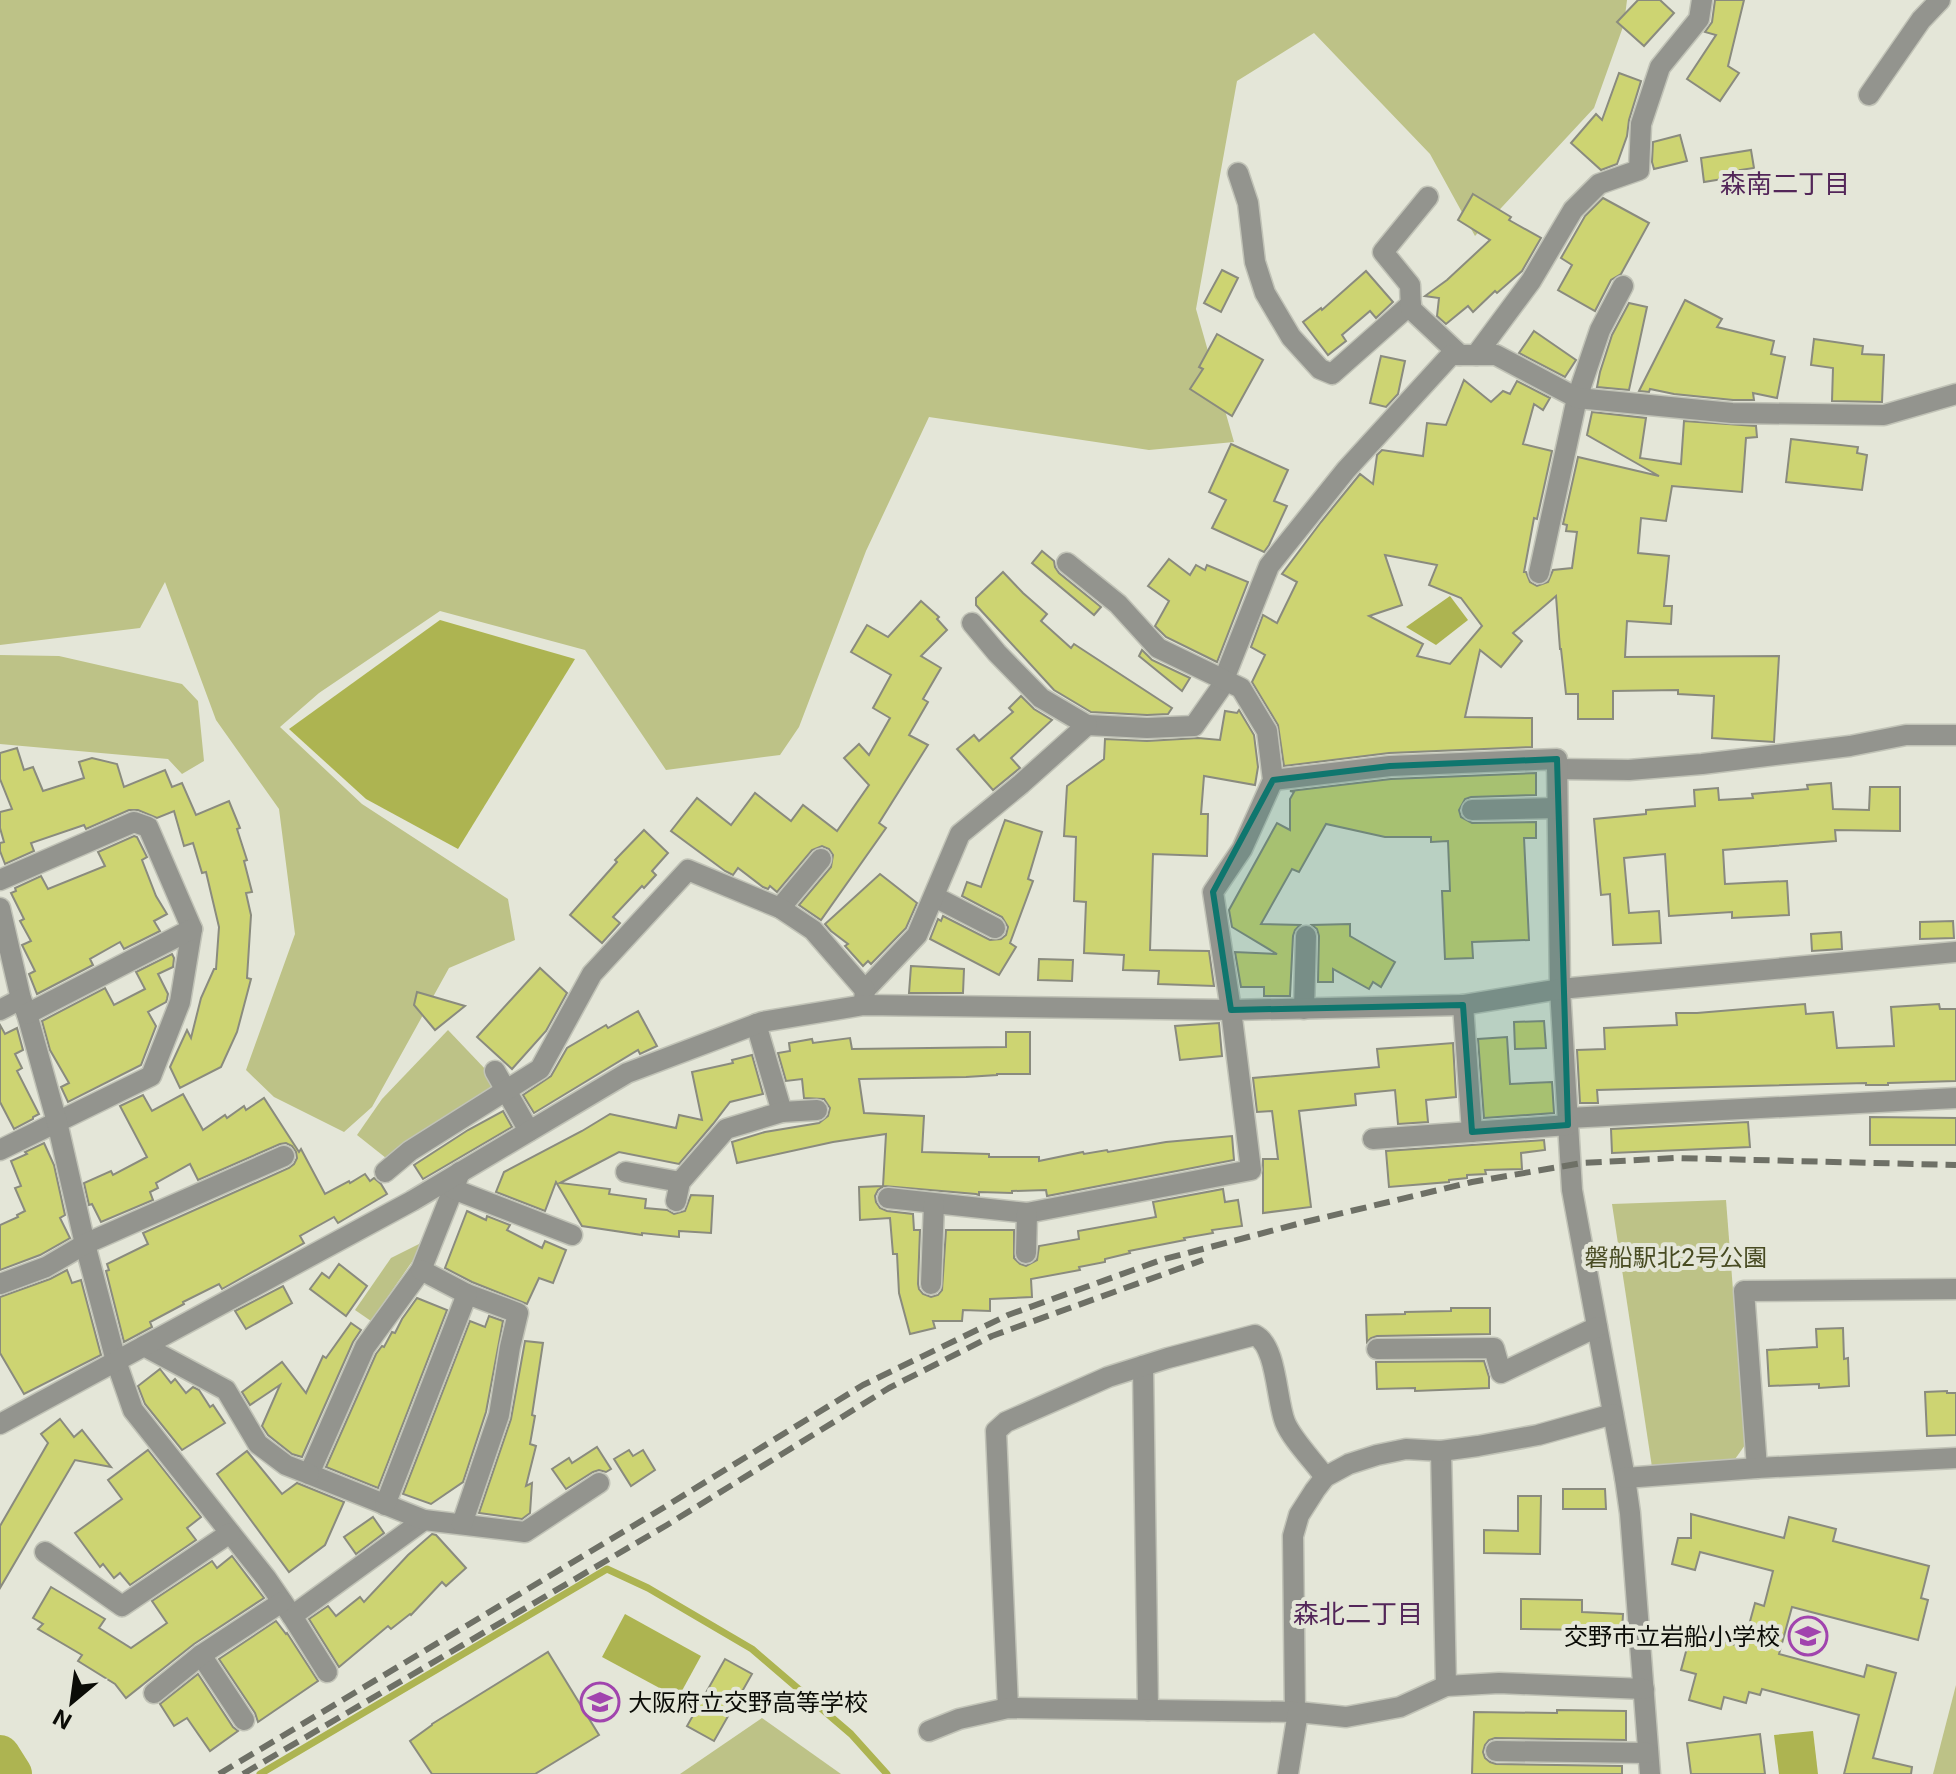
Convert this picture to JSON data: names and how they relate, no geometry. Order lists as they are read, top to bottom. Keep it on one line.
{"districts":["森南二丁目","森北二丁目"],"parks":["磐船駅北2号公園"],"places":{"school or university":["交野市立岩船小学校","大阪府立交野高等学校"]},"north":"bottom left"}
